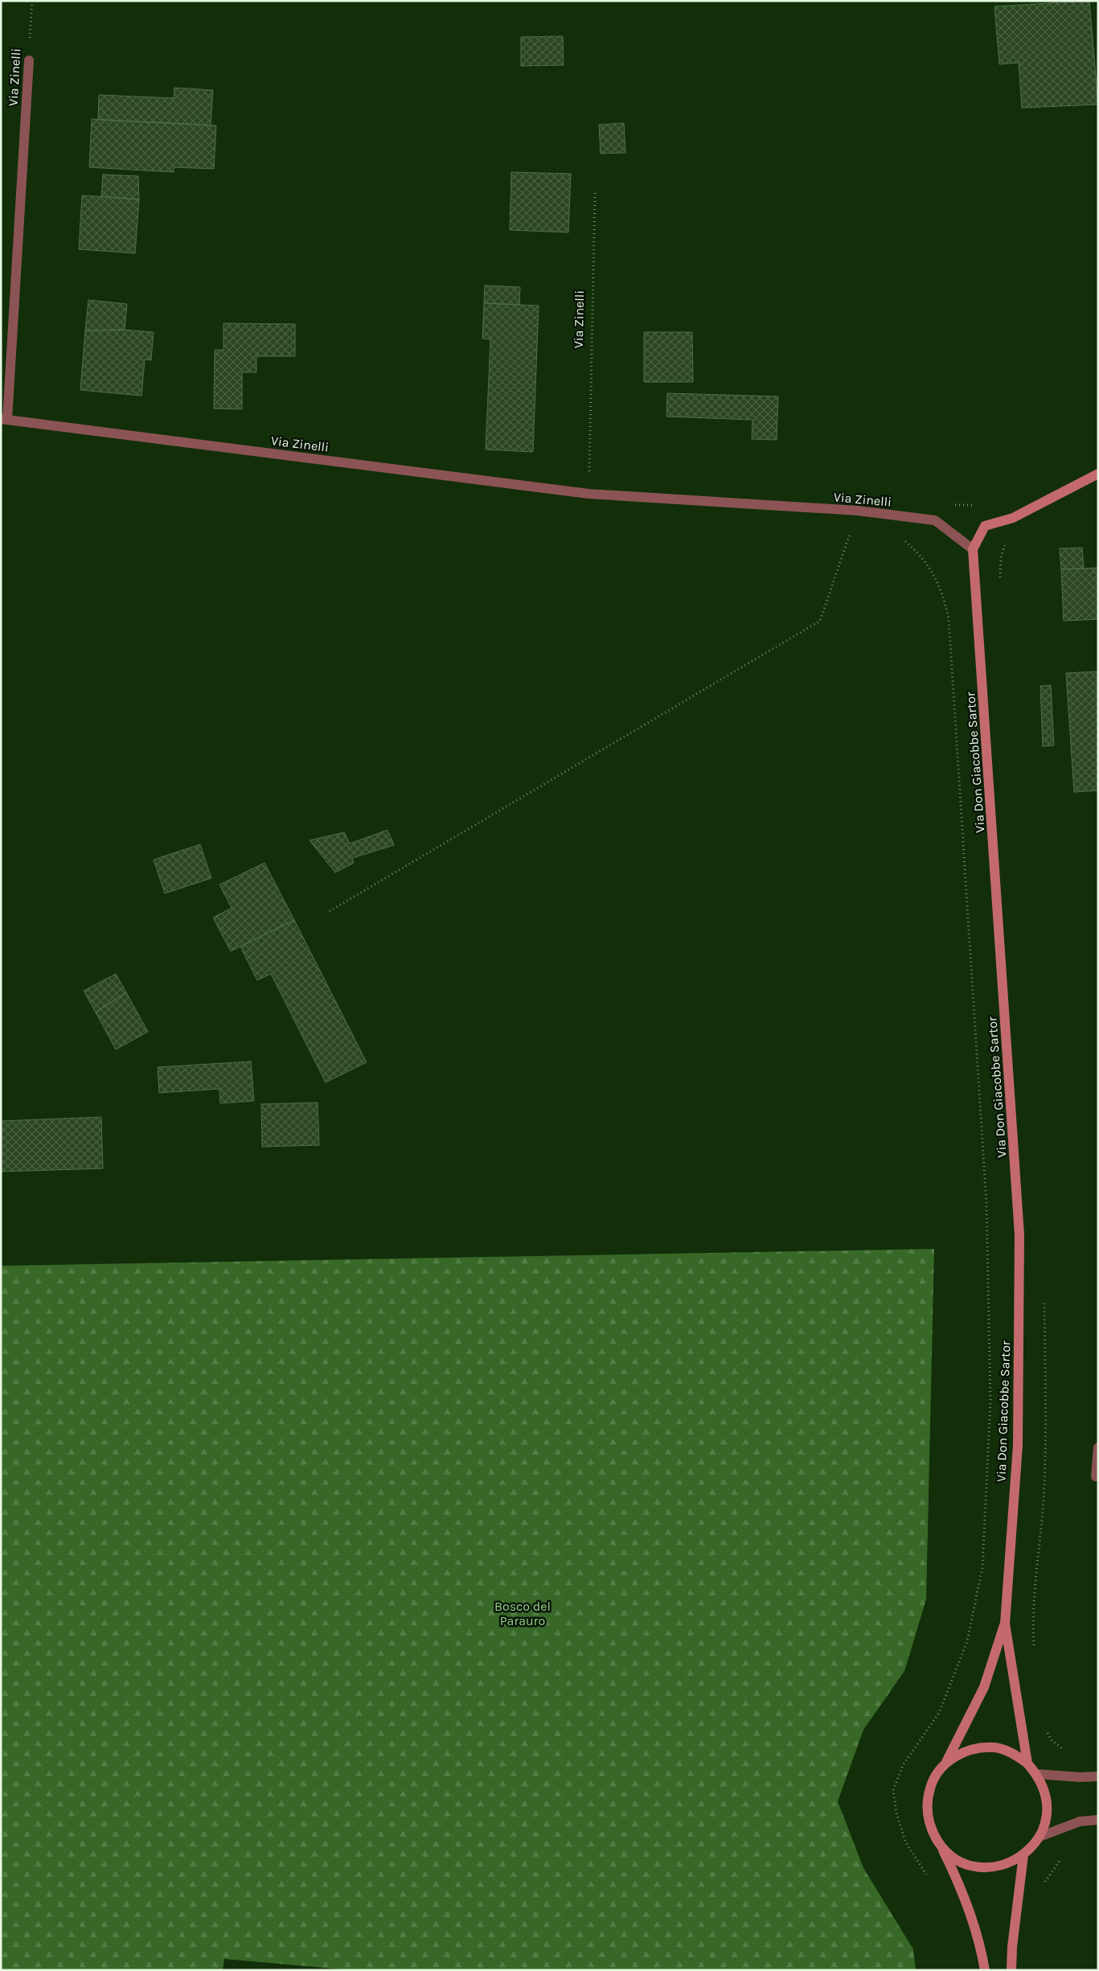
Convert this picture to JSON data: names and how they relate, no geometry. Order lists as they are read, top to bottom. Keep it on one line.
{"streets":{"main road":["Via Don Giacobbe Sartor"],"street":["Via Zinelli"]},"crossings":[["Via Zinelli","Via Don Giacobbe Sartor"]],"parks":["Bosco del Parauro"]}
